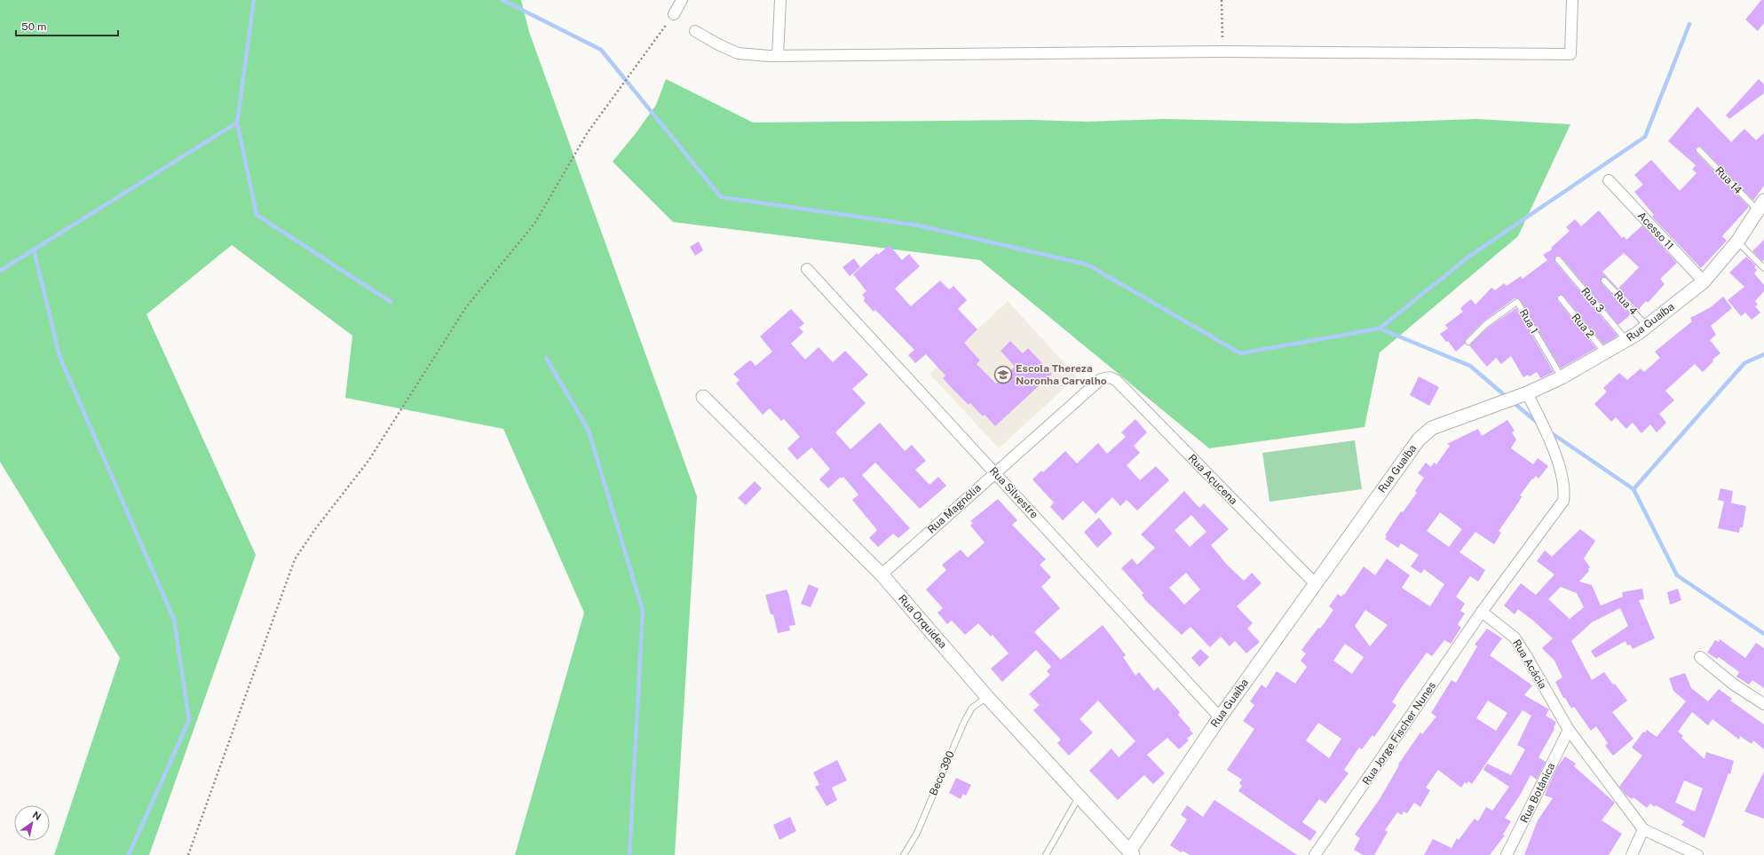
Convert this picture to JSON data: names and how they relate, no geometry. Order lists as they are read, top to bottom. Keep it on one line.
{"streets":{"street":["Acesso 11","Rua Guaíba","Rua Açucena","Rua Silvestre","Rua Magnólia","Rua Orquídea","Rua Acácia","Rua Jorge Fischer Nunes","Rua Botânica"],"lane":["Rua 14","Rua 3","Rua 4","Rua 1","Rua 2","Beco 390"]},"crossings":[["Rua 14","Rua Guaíba"],["Acesso 11","Rua Guaíba"],["Rua 3","Rua Guaíba"],["Rua 4","Rua Guaíba"],["Rua 1","Rua Guaíba"],["Rua Guaíba","Rua 2"],["Rua Guaíba","Rua Açucena"],["Rua Guaíba","Rua Silvestre"],["Rua Guaíba","Rua Orquídea"],["Rua Açucena","Rua Magnólia"],["Rua Silvestre","Rua Magnólia"],["Rua Magnólia","Rua Orquídea"],["Rua Orquídea","Beco 390"],["Rua Acácia","Rua Jorge Fischer Nunes"],["Rua Acácia","Rua Botânica"]],"places":{"school or university":["Escola Thereza Noronha Carvalho"]},"scale_bar":"50 m","north":"top right"}
